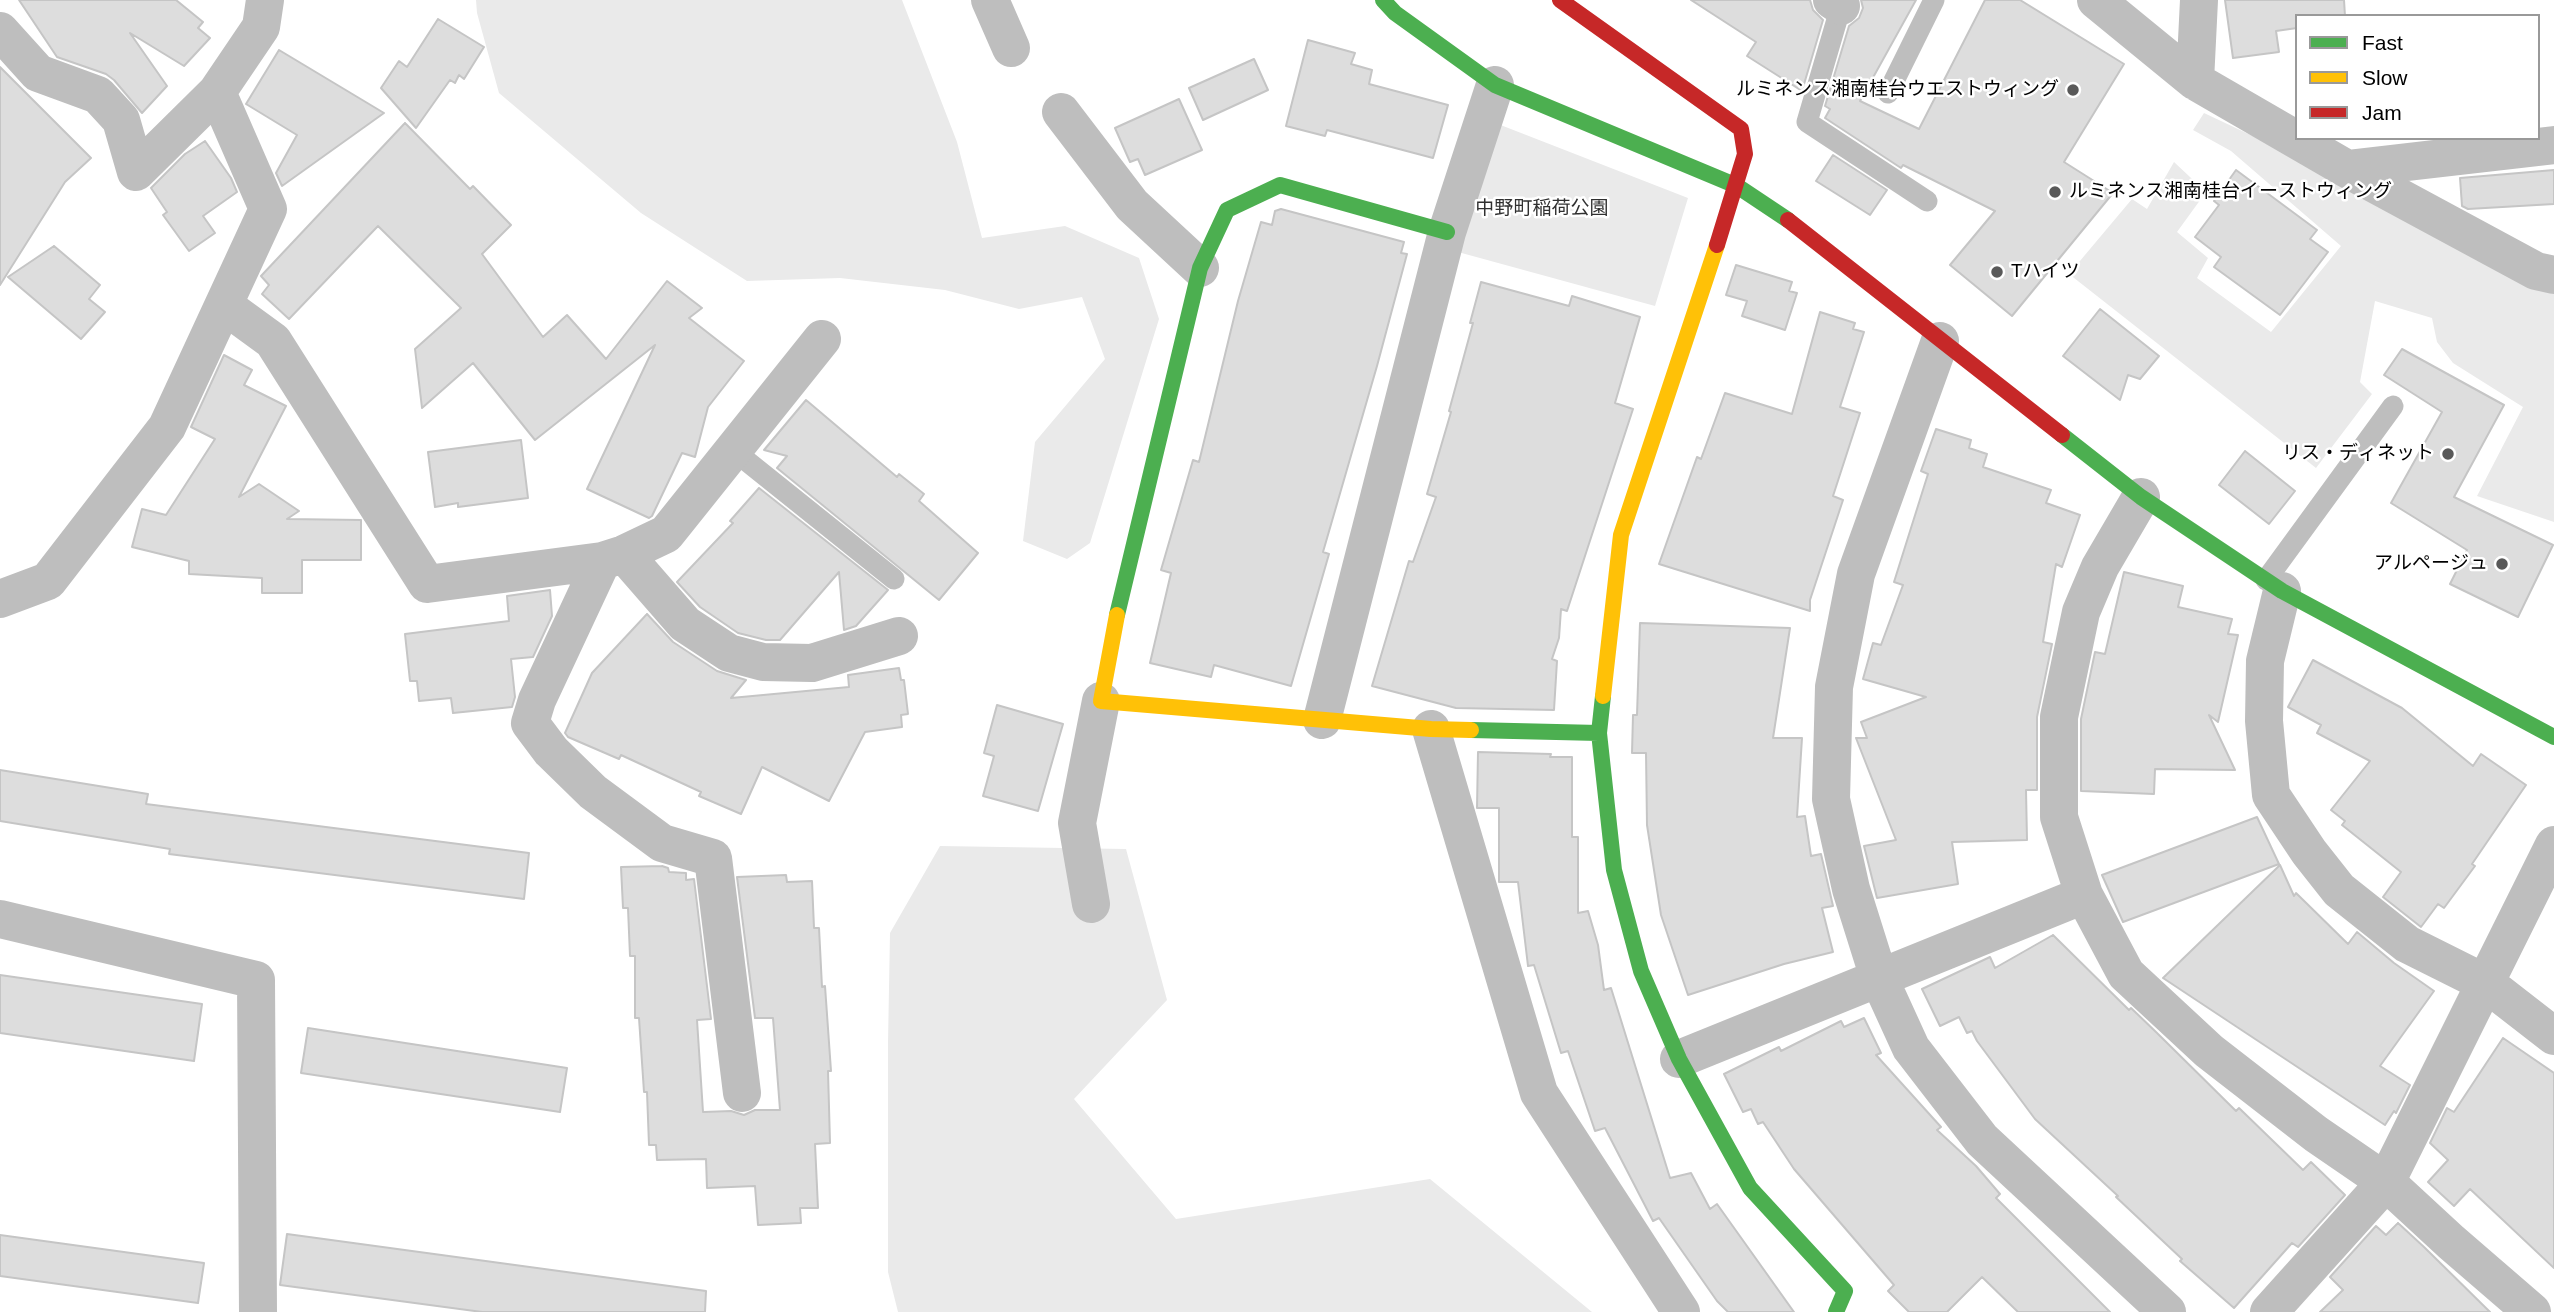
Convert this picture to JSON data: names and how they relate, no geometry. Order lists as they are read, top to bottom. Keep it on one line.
{"parks":["中野町稲荷公園"],"places":["ルミネンス湘南桂台ウエストウィング","ルミネンス湘南桂台イーストウィング","Tハイツ","リス・ディネット","アルページュ"],"legend":["Fast","Slow","Jam"]}
